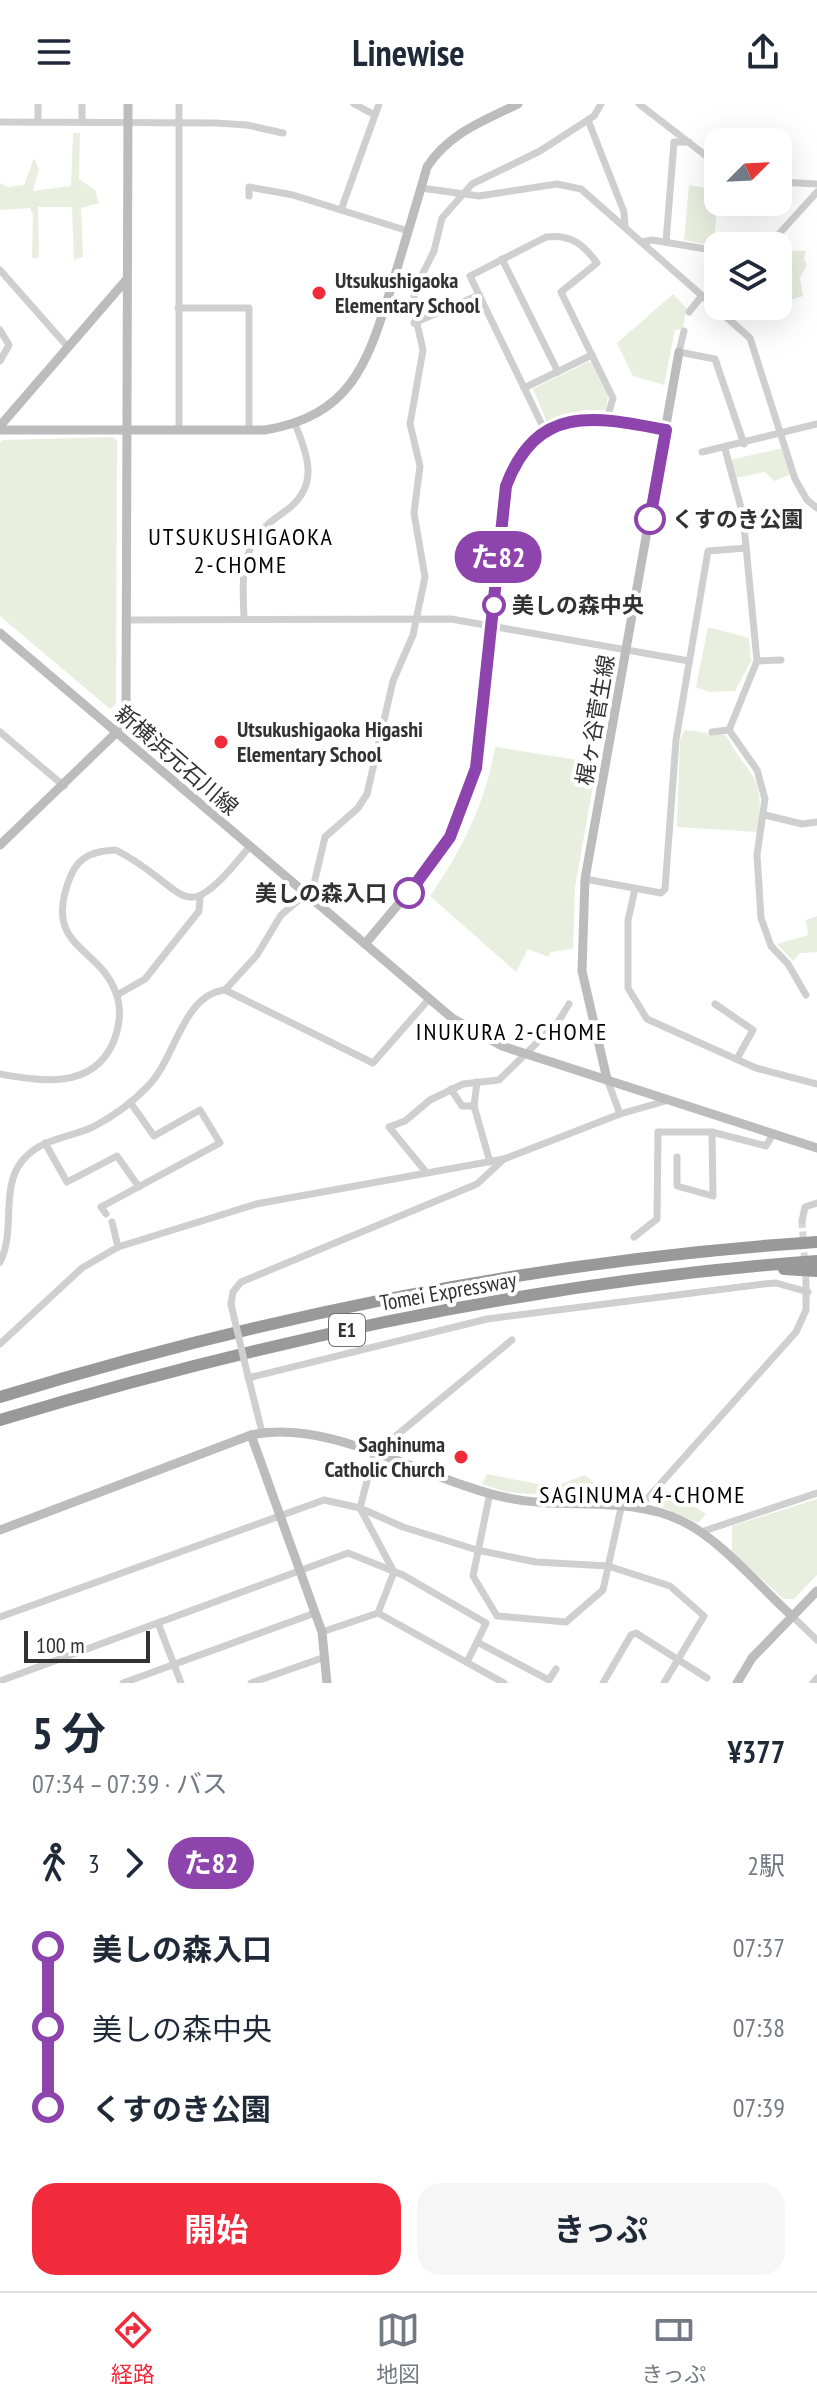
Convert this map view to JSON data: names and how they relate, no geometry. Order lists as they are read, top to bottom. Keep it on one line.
{"streets":{"highway":["Tomei Expressway","E1"],"street":["梶ヶ谷菅生線","新横浜元石川線"]},"crossings":[["梶ヶ谷菅生線","新横浜元石川線"]],"districts":["UTSUKUSHIGAOKA 2-CHOME","INUKURA 2-CHOME","SAGINUMA 4-CHOME"],"places":["Utsukushigaoka Elementary School","くすのき公園","美しの森中央","Utsukushigaoka Higashi Elementary School","美しの森入口","Saghinuma Catholic Church"],"lines":["bus line た82"],"scale_bar":"100 m","north":"top right","page":{"header":"Linewise","on_map":"た82","scale":"100 m","heading":["5 分","07:34 – 07:39 · バス","¥377"],"legs":["3","た82","2駅"],"list":[{"name":"美しの森入口","value":"07:37"},{"name":"美しの森中央","value":"07:38"},{"name":"くすのき公園","value":"07:39"}],"buttons":["開始","きっぷ"],"tabs":["経路","地図","きっぷ"]}}
